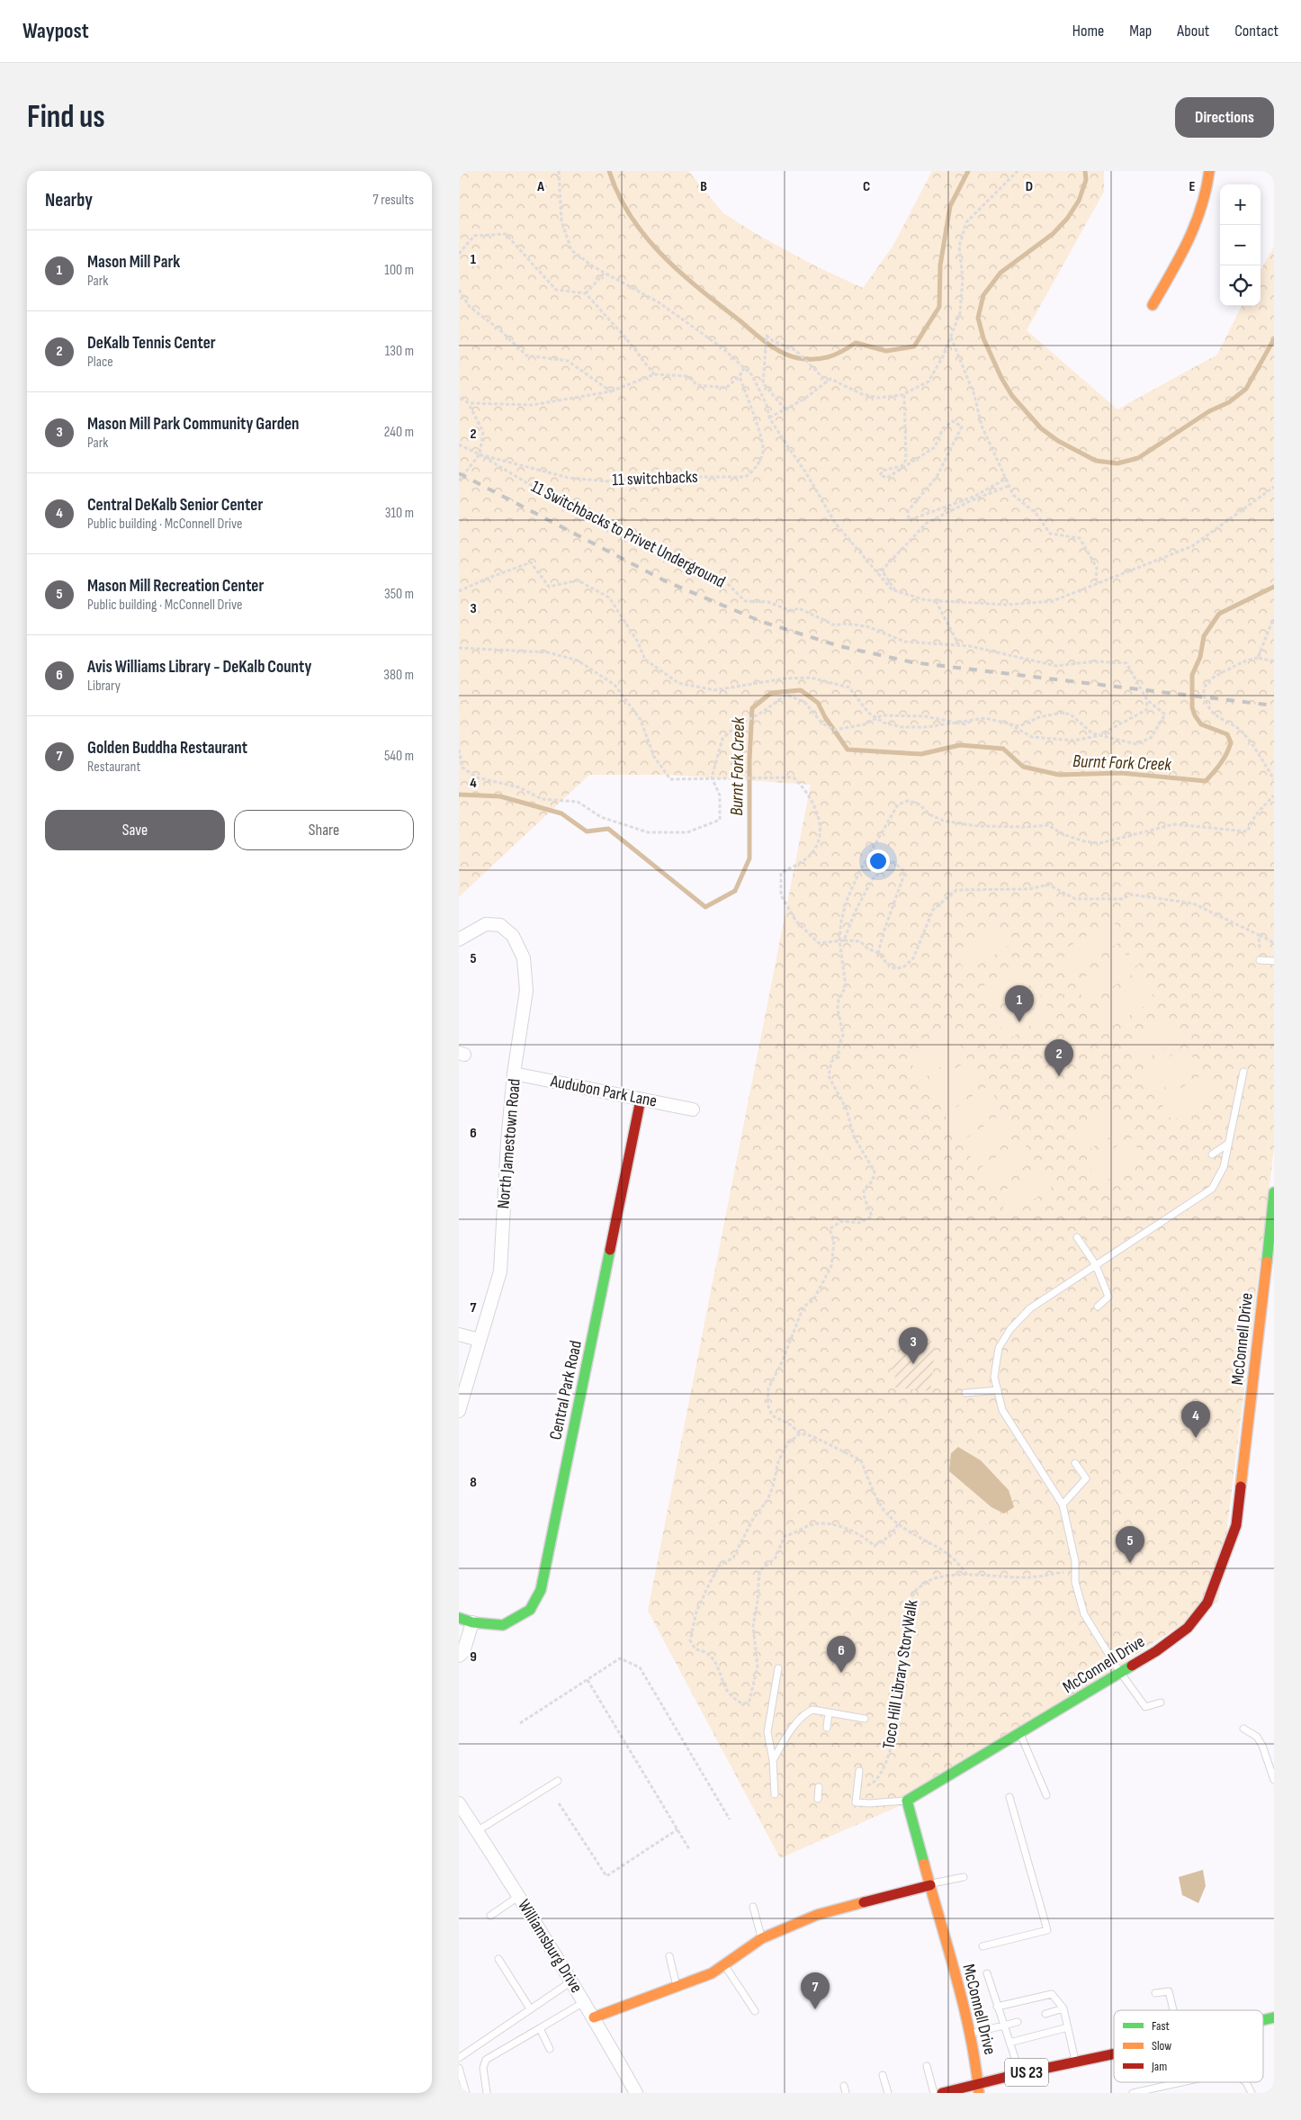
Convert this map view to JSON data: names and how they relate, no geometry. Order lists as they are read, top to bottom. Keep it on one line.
{"streets":{"street":["Audubon Park Lane","North Jamestown Road","McConnell Drive","Central Park Road","Williamsburg Drive","US 23"],"path":["11 switchbacks","11 Switchbacks to Privet Underground","Toco Hill Library StoryWalk"]},"crossings":[["11 switchbacks","11 Switchbacks to Privet Underground"],["Audubon Park Lane","North Jamestown Road"],["Audubon Park Lane","Central Park Road"],["McConnell Drive","US 23"]],"water":["Burnt Fork Creek"],"legend":["Fast","Slow","Jam"],"page":{"header":"Waypost","nav":["Home","Map","About","Contact"],"buttons":["Directions",["Save","Share"]],"title":"Find us","heading":["Nearby","7 results"],"map_buttons":["+","−"],"list":[{"mark":"1","name":"Mason Mill Park","note":"Park","value":"100 m"},{"mark":"2","name":"DeKalb Tennis Center","note":"Place","value":"130 m"},{"mark":"3","name":"Mason Mill Park Community Garden","note":"Park","value":"240 m"},{"mark":"4","name":"Central DeKalb Senior Center","note":"Public building · McConnell Drive","value":"310 m"},{"mark":"5","name":"Mason Mill Recreation Center","note":"Public building · McConnell Drive","value":"350 m"},{"mark":"6","name":"Avis Williams Library - DeKalb County","note":"Library","value":"380 m"},{"mark":"7","name":"Golden Buddha Restaurant","note":"Restaurant","value":"540 m"}],"pins":["1","2","3","4","5","6","7"]},"grid":{"columns":["A","B","C","D","E"],"rows":["1","2","3","4","5","6","7","8","9"]}}
